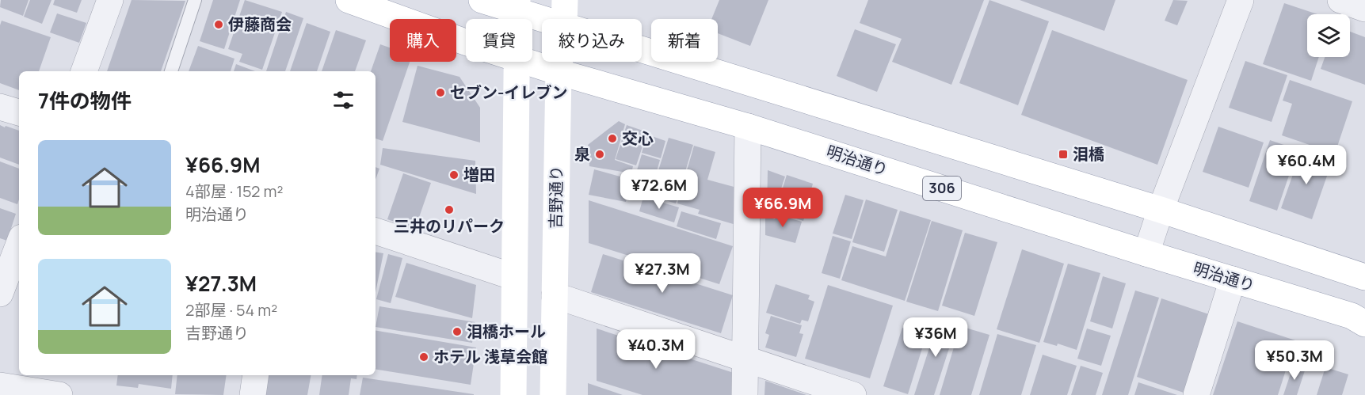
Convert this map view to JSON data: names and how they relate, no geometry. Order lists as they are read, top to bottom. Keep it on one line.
{"streets":{"main road":["明治通り","306","吉野通り"]},"crossings":[["明治通り","吉野通り"]],"places":{"other":["伊藤商会","セブン-イレブン","交心","泉","増田","三井のリパーク","泪橋ホール","ホテル 浅草会館"],"transit":["泪橋"]},"page":{"chip":["購入","賃貸","絞り込み","新着"],"heading":"7件の物件","list":[{"name":"¥66.9M","note":"4部屋 · 152 m² · 明治通り"},{"name":"¥27.3M","note":"2部屋 · 54 m² · 吉野通り"}],"price":["¥60.4M","¥72.6M","¥66.9M","¥27.3M","¥36M","¥40.3M","¥50.3M"]}}
